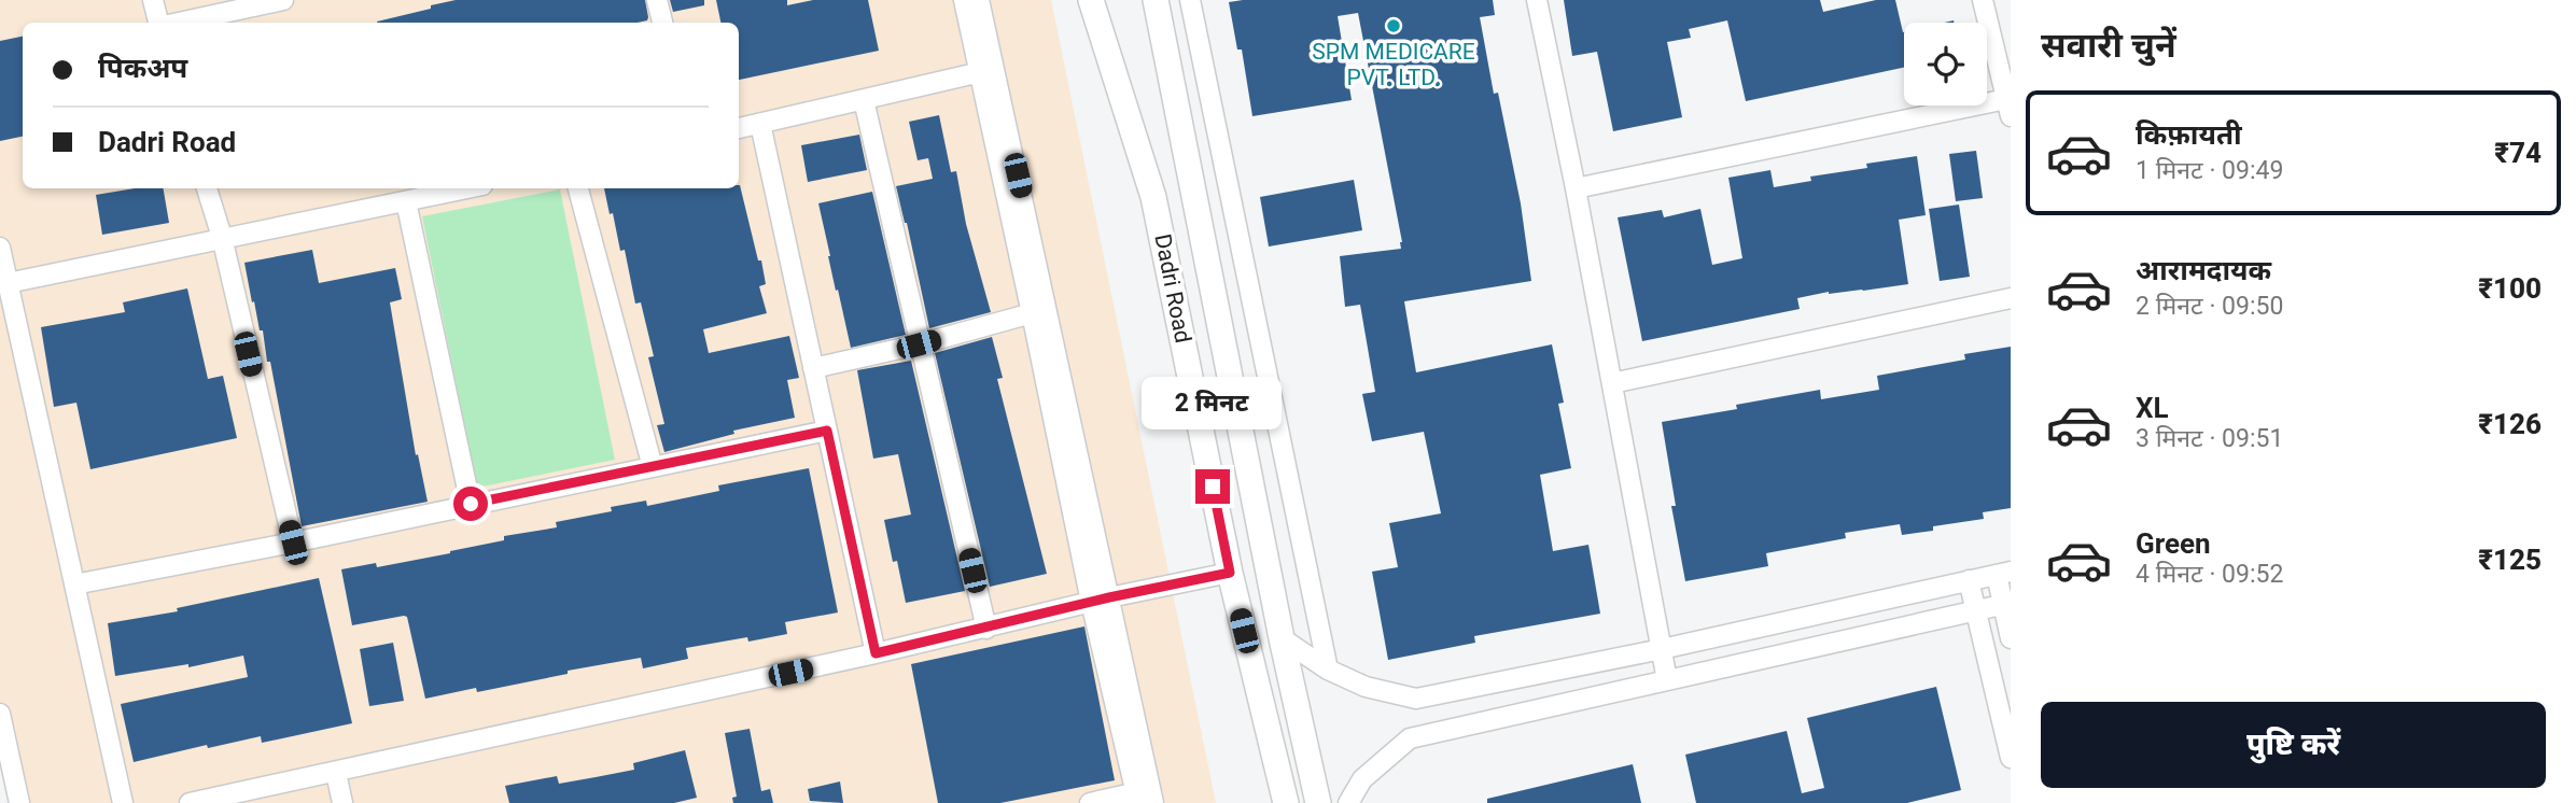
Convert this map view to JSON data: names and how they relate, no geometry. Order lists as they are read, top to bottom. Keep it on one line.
{"streets":{"main road":["Dadri Road"]},"places":["SPM MEDICARE PVT. LTD."],"page":{"heading":"सवारी चुनें","banner":["पिकअप","Dadri Road"],"list":[{"name":"किफ़ायती","note":"1 मिनट · 09:49","value":"₹74"},{"name":"आरामदायक","note":"2 मिनट · 09:50","value":"₹100"},{"name":"XL","note":"3 मिनट · 09:51","value":"₹126"},{"name":"Green","note":"4 मिनट · 09:52","value":"₹125"}],"bubble":"2 मिनट","buttons":"पुष्टि करें"}}
